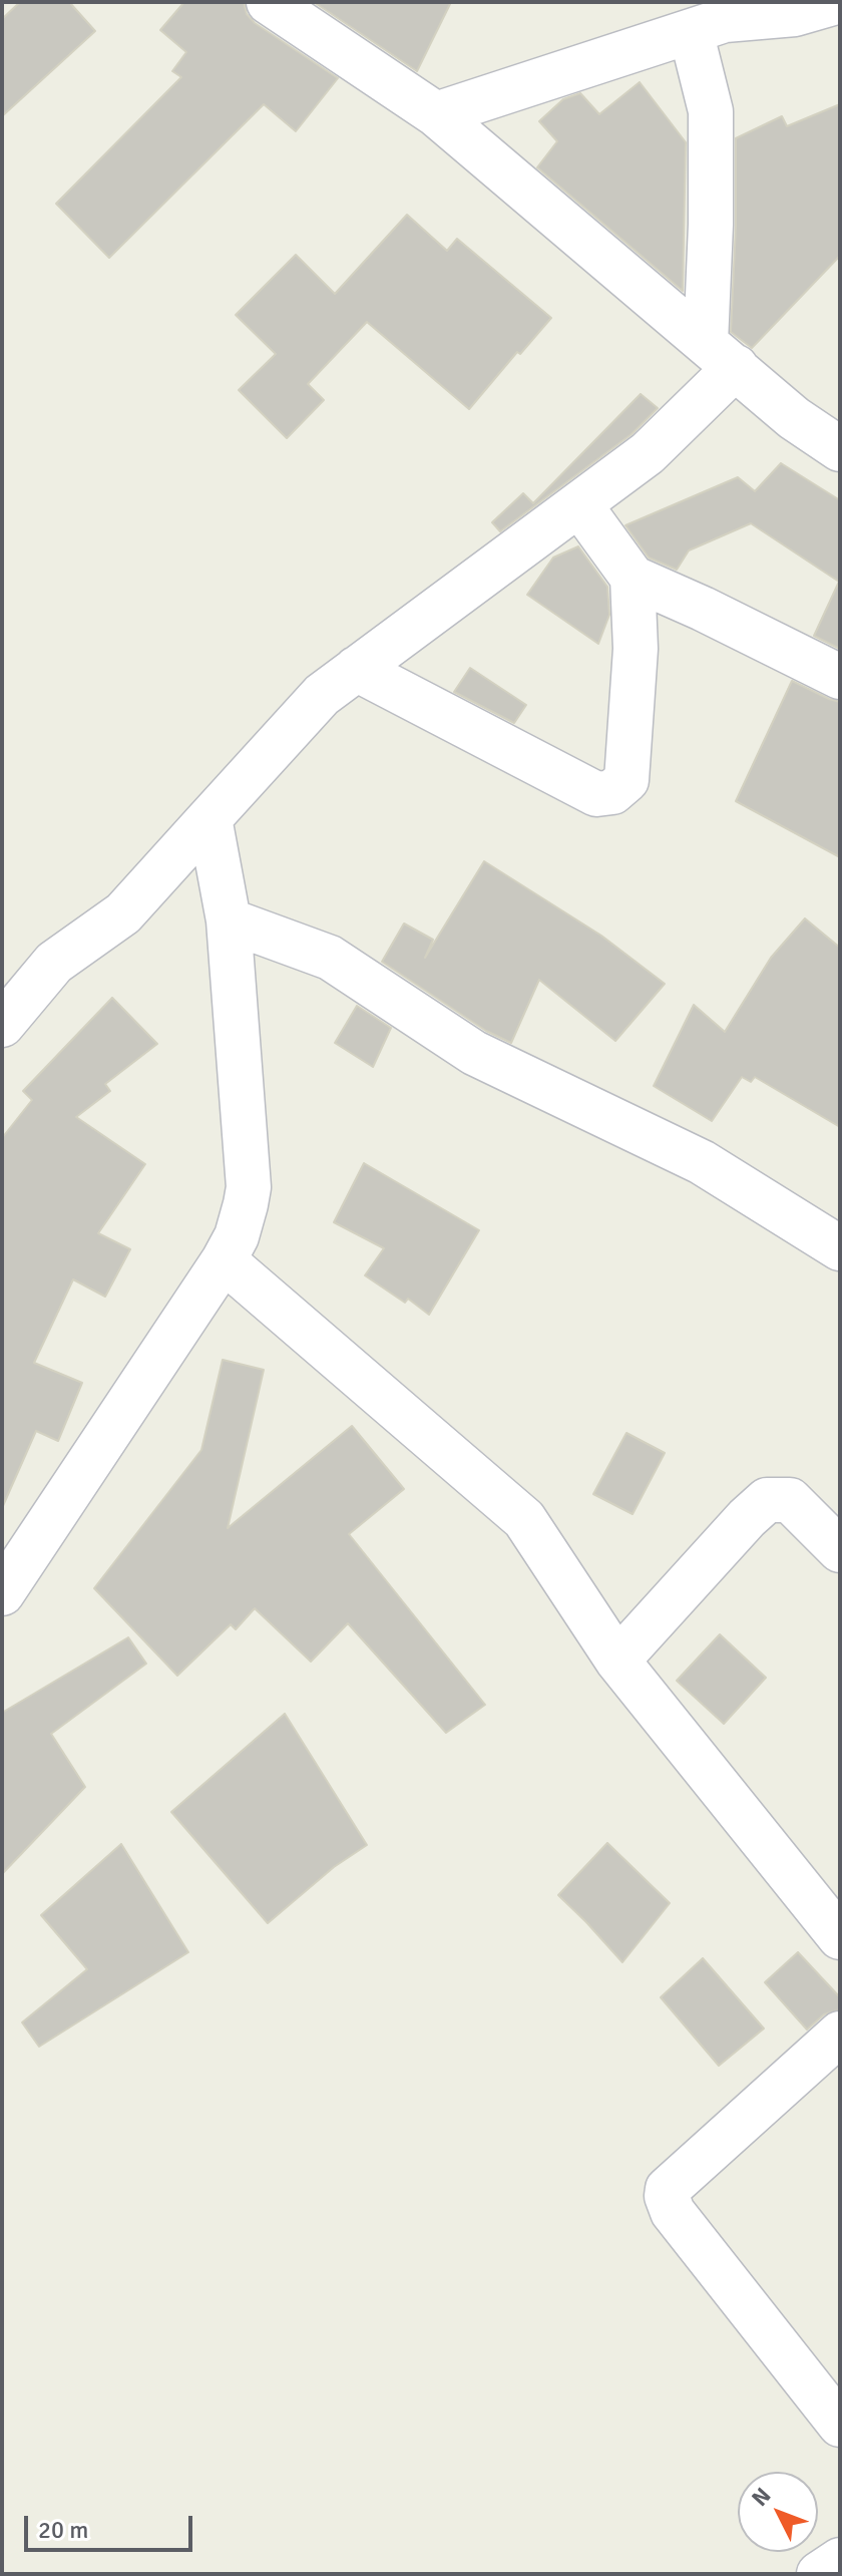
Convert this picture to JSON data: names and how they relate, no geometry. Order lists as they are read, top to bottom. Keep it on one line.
{"scale_bar":"20 m","north":"top left"}
